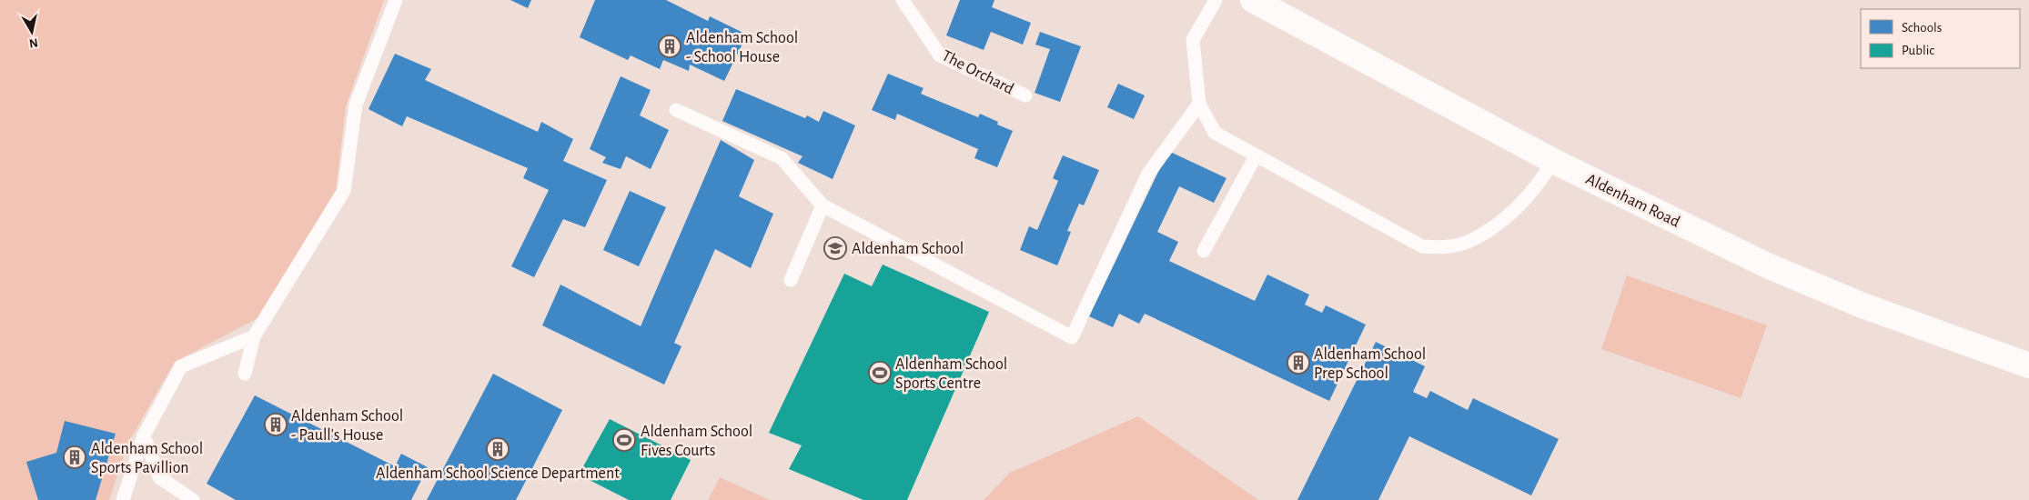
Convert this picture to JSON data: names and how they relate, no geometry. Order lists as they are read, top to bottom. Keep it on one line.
{"streets":{"street":["Aldenham Road"],"lane":["The Orchard"]},"places":{"building":["Aldenham School - School House","Aldenham School Prep School","Aldenham School - Paull's House","Aldenham School Science Department","Aldenham School Sports Pavillion"],"school or university":["Aldenham School"],"sports":["Aldenham School Sports Centre","Aldenham School Fives Courts"]},"legend":["Schools","Public"],"north":"bottom"}
